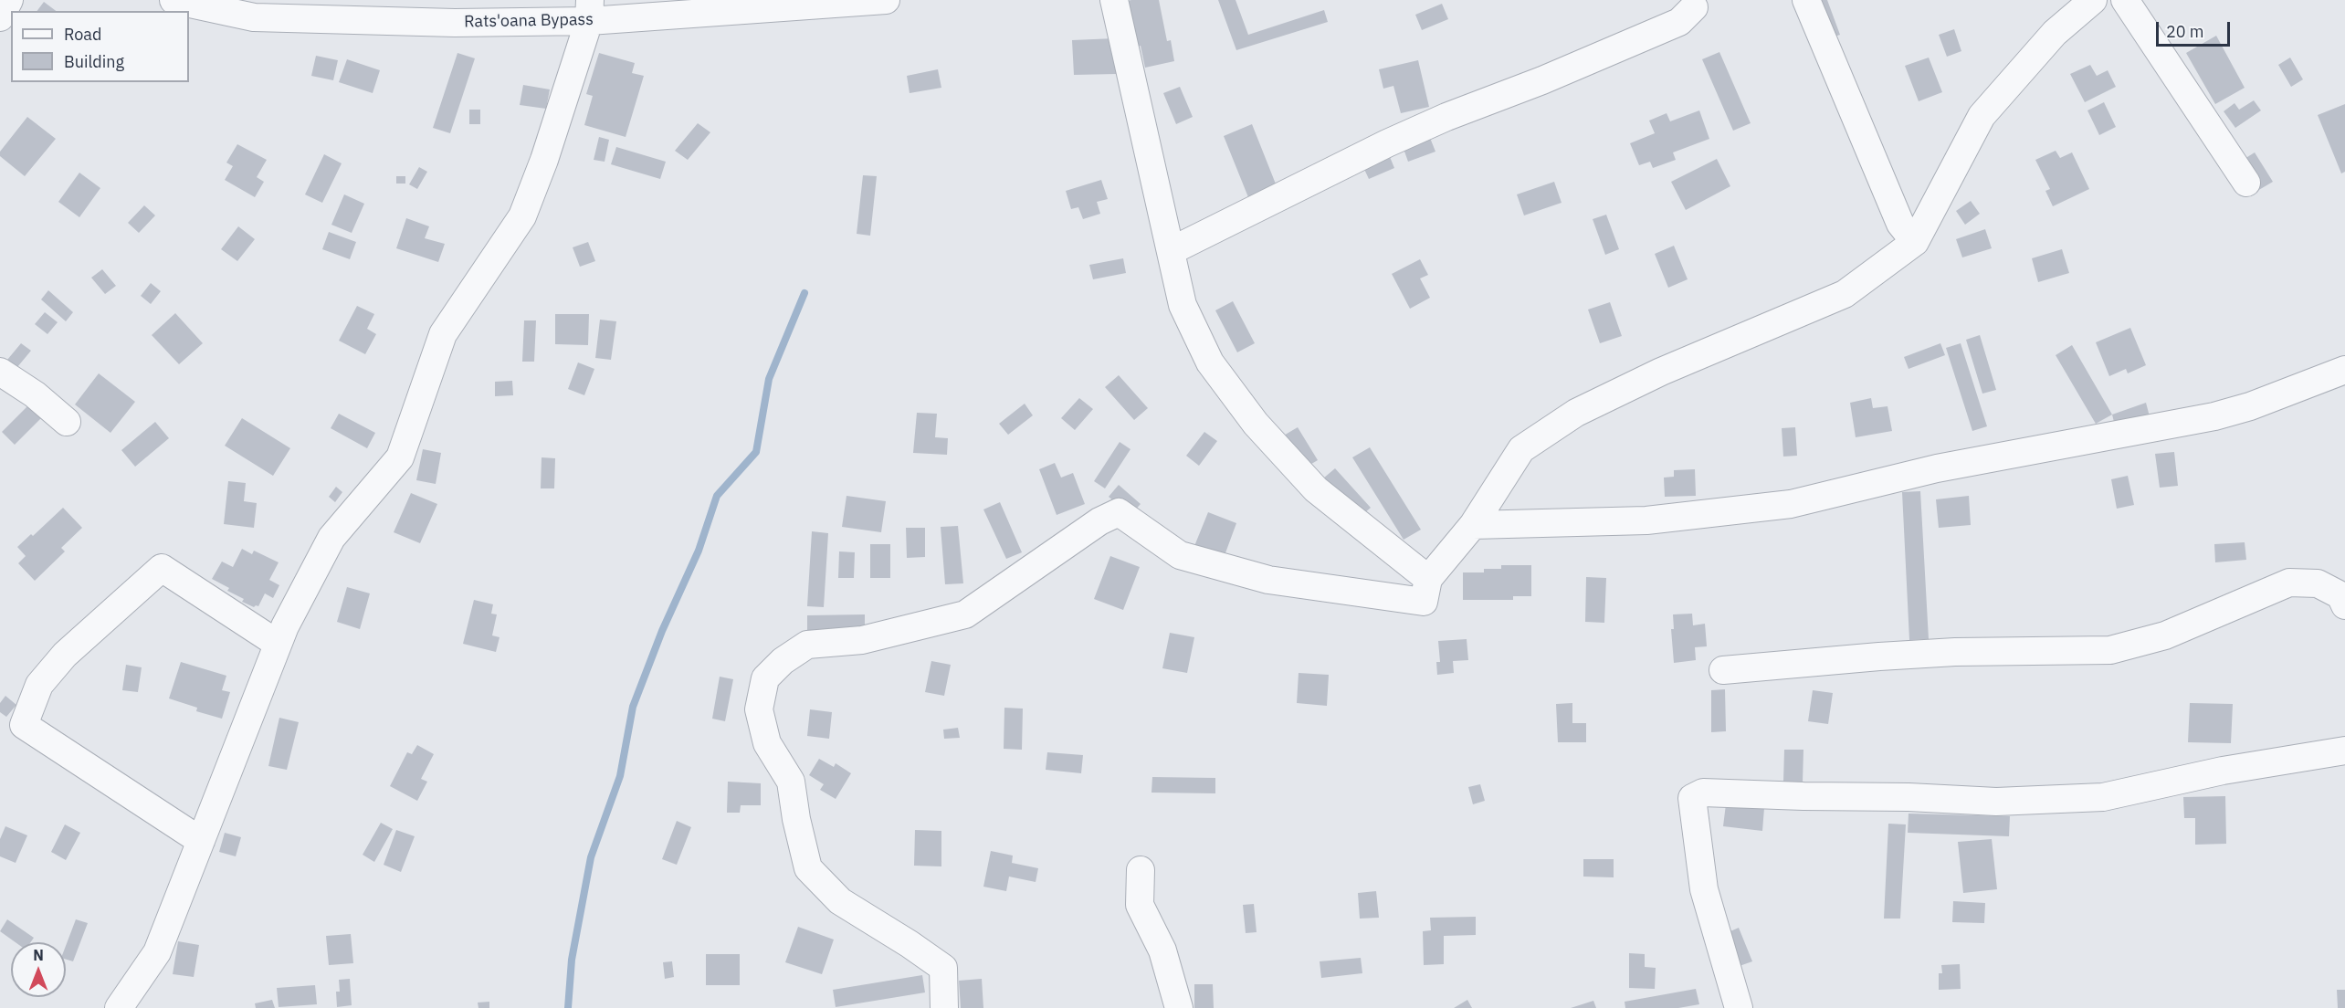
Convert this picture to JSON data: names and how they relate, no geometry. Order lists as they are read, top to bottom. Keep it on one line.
{"streets":{"street":["Rats'oana Bypass"]},"legend":["Road","Building"],"scale_bar":"20 m","north":"top"}
